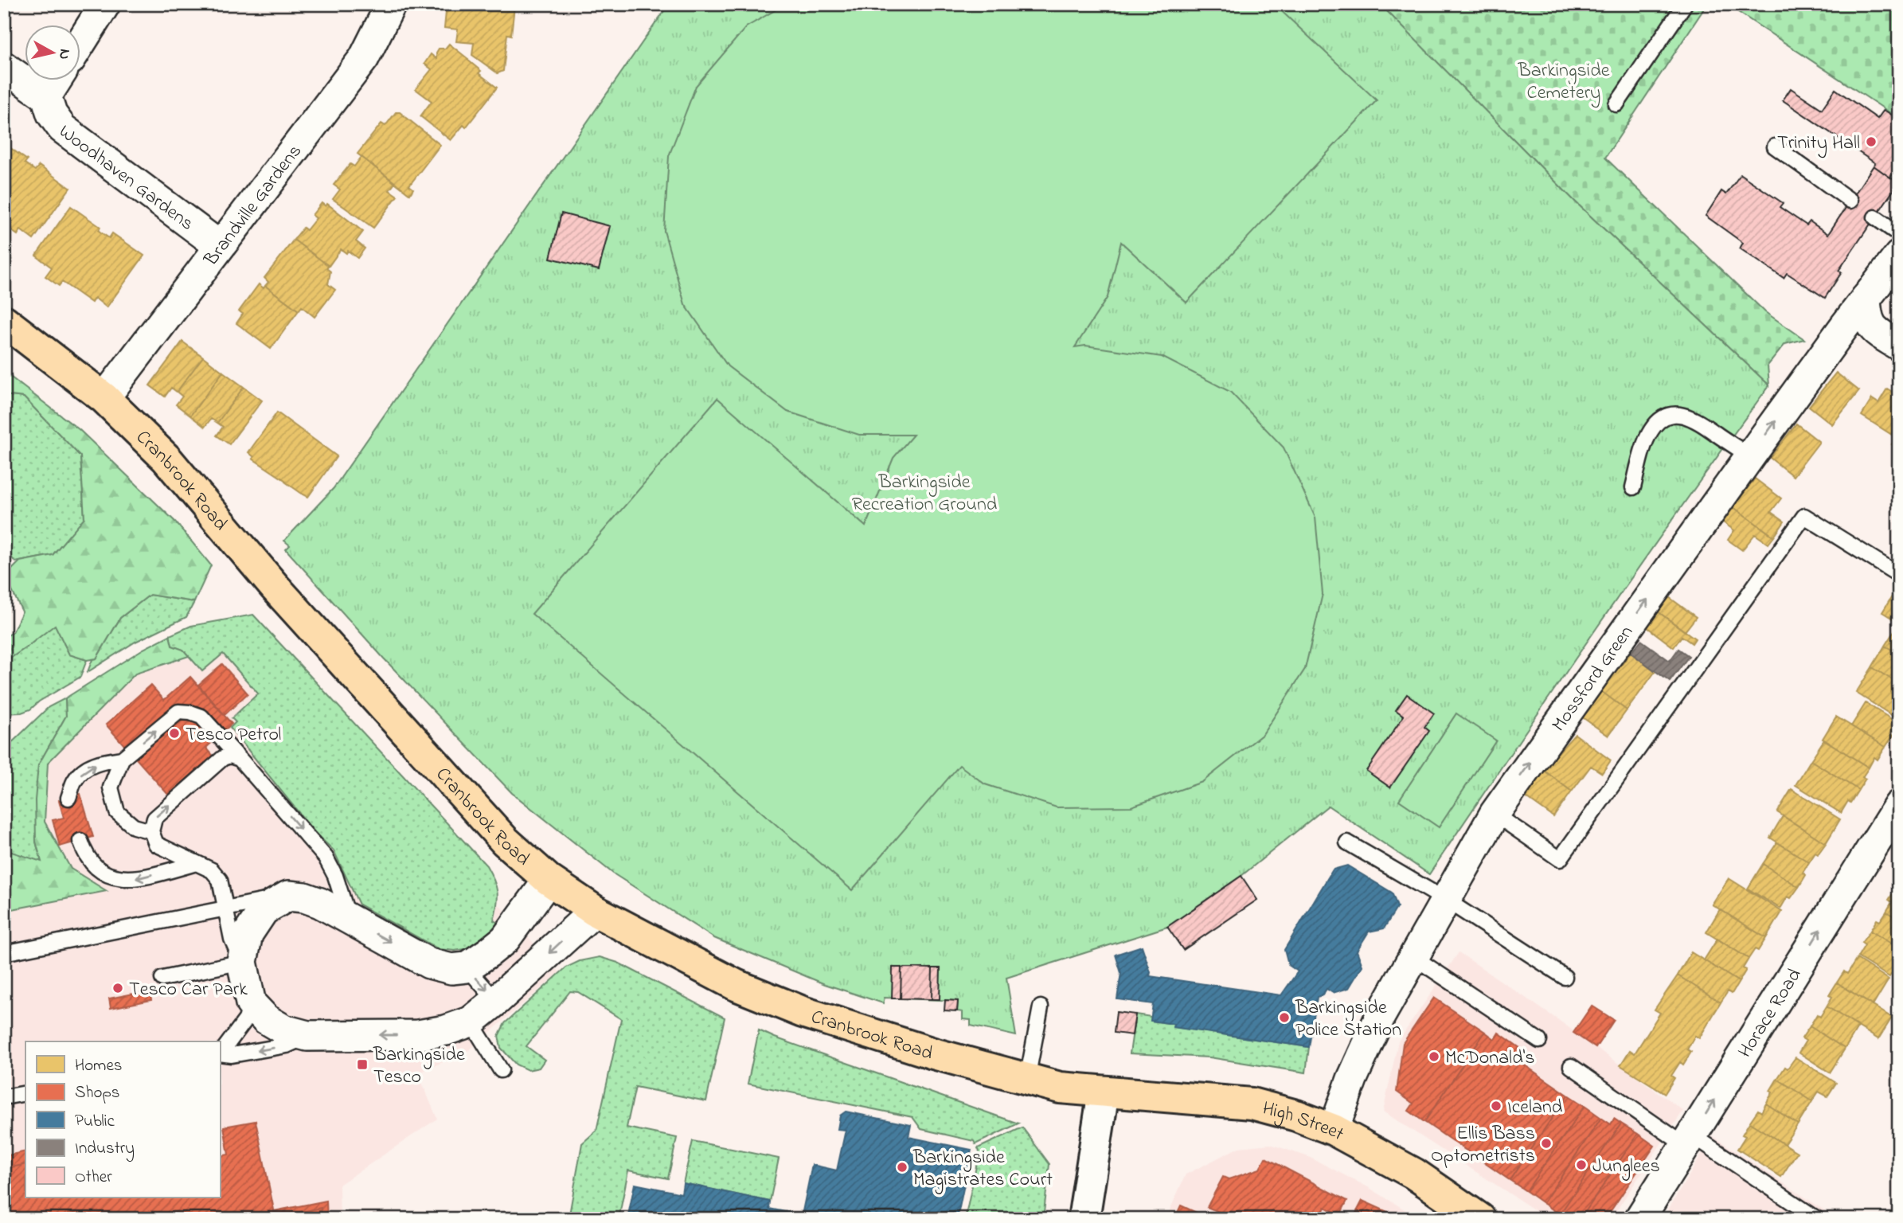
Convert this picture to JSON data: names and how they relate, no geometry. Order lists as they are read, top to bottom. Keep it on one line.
{"streets":{"main road":["Cranbrook Road","High Street"],"street":["Woodhaven Gardens","Brandville Gardens","Mossford Green","Horace Road"]},"crossings":[["Woodhaven Gardens","Brandville Gardens"],["Brandville Gardens","Cranbrook Road"],["Cranbrook Road","High Street"],["Mossford Green","High Street"]],"one_way":["Mossford Green","Horace Road"],"parks":["Barkingside Cemetery","Barkingside Recreation Ground"],"places":{"other":["Trinity Hall","Tesco Petrol","Tesco Car Park","Barkingside Police Station","McDonald's","Iceland","Ellis Bass Optometrists","Junglees","Barkingside Magistrates Court"],"transit":["Barkingside Tesco"]},"legend":["Homes","Shops","Public","Industry","Other"],"north":"right"}
